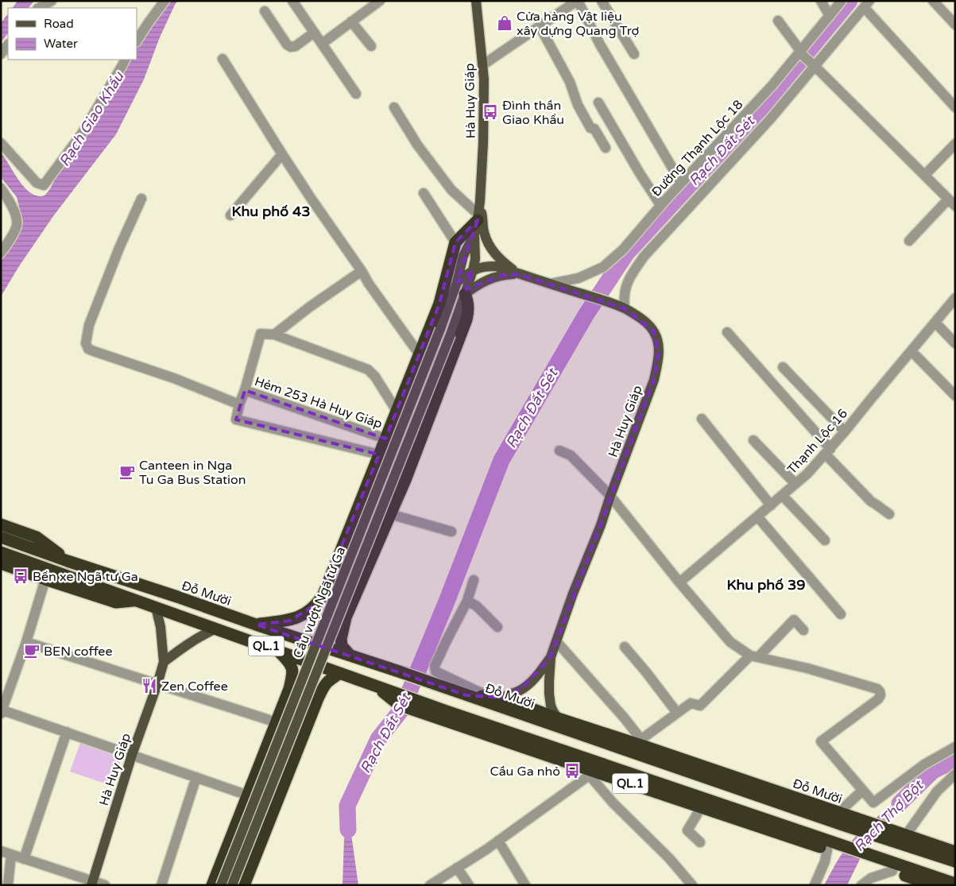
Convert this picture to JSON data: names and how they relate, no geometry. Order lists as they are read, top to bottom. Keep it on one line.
{"streets":{"highway":["Đỗ Mười","QL.1"],"main road":["Hà Huy Giáp","Cầu vượt Ngã tư Ga"],"street":["Đường Thạnh Lộc 18","Hẻm 253 Hà Huy Giáp","Thạnh Lộc 16"]},"crossings":[["Hà Huy Giáp","Đường Thạnh Lộc 18"],["Hà Huy Giáp","Đỗ Mười"],["Hà Huy Giáp","Cầu vượt Ngã tư Ga"],["Hà Huy Giáp","QL.1"],["Đỗ Mười","QL.1"]],"districts":["Khu phố 43","Khu phố 39"],"water":["Rạch Giao Khẩu","Rạch Đất Sét","Rạch Thợ Bột"],"places":{"shop":["Cửa hàng Vật liệu xây dựng Quang Trợ"],"bus stop":["Đình thần Giao Khẩu","Bến xe Ngã tư Ga","Cầu Ga nhỏ"],"cafe":["Canteen in Nga Tu Ga Bus Station","BEN coffee"],"restaurant":["Zen Coffee"]},"legend":["Road","Water"]}
